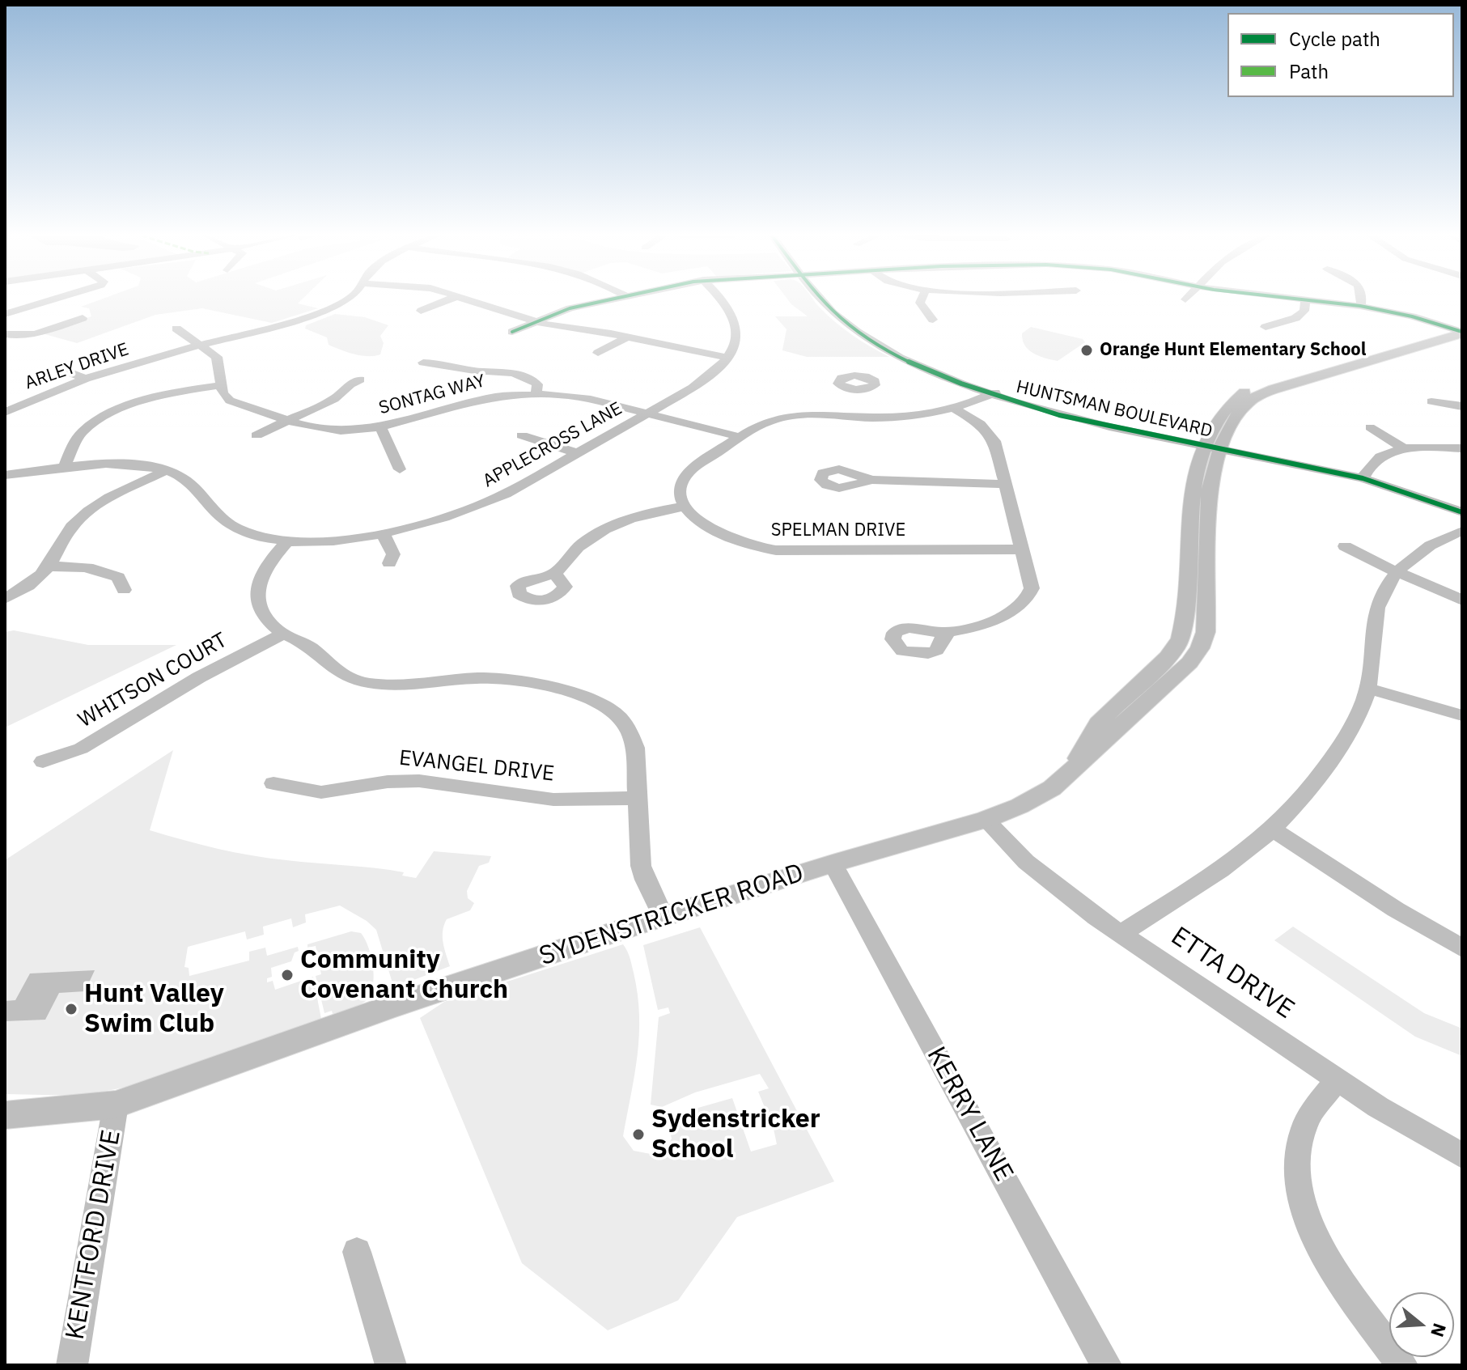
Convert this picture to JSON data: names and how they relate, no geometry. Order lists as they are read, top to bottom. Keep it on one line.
{"streets":{"main road":["SYDENSTRICKER ROAD"],"street":["ARLEY DRIVE","SONTAG WAY","HUNTSMAN BOULEVARD","APPLECROSS LANE","SPELMAN DRIVE","WHITSON COURT","EVANGEL DRIVE","ETTA DRIVE","KERRY LANE","KENTFORD DRIVE"]},"crossings":[["SONTAG WAY","APPLECROSS LANE"],["HUNTSMAN BOULEVARD","SYDENSTRICKER ROAD"],["SYDENSTRICKER ROAD","ETTA DRIVE"],["SYDENSTRICKER ROAD","KERRY LANE"],["SYDENSTRICKER ROAD","KENTFORD DRIVE"]],"places":["Orange Hunt Elementary School","Community Covenant Church","Hunt Valley Swim Club","Sydenstricker School"],"legend":["Cycle path","Path"],"north":"right"}
